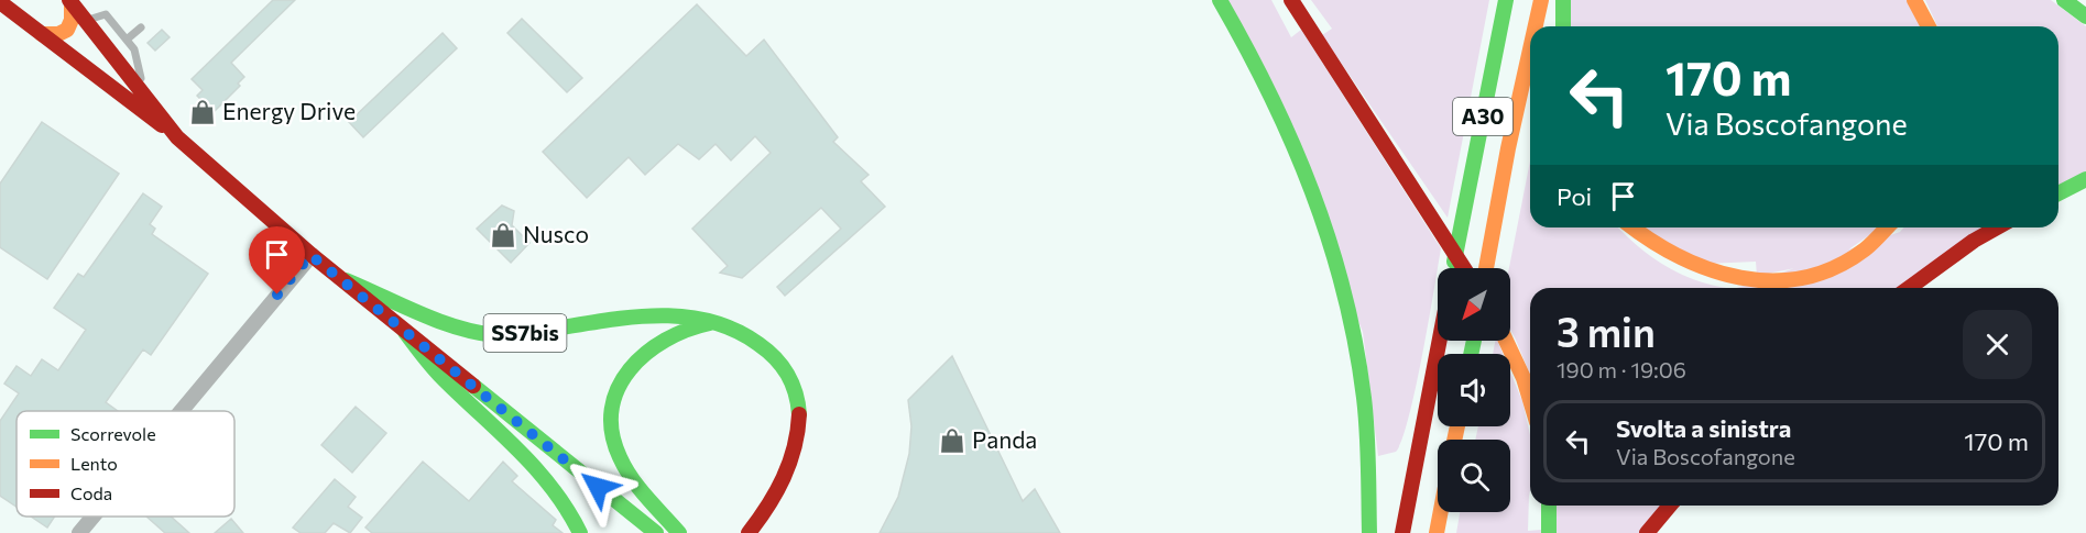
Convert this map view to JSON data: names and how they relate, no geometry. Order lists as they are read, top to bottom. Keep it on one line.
{"streets":{"main road":["A30","SS7bis"]},"places":{"shop":["Energy Drive","Nusco","Panda"]},"legend":["Scorrevole","Lento","Coda"],"north":"bottom left","page":{"turn":["170 m","Via Boscofangone"],"then":"Poi","heading":["3 min","190 m · 19:06"],"list":[{"name":"Svolta a sinistra","note":"Via Boscofangone","value":"170 m"}]}}
